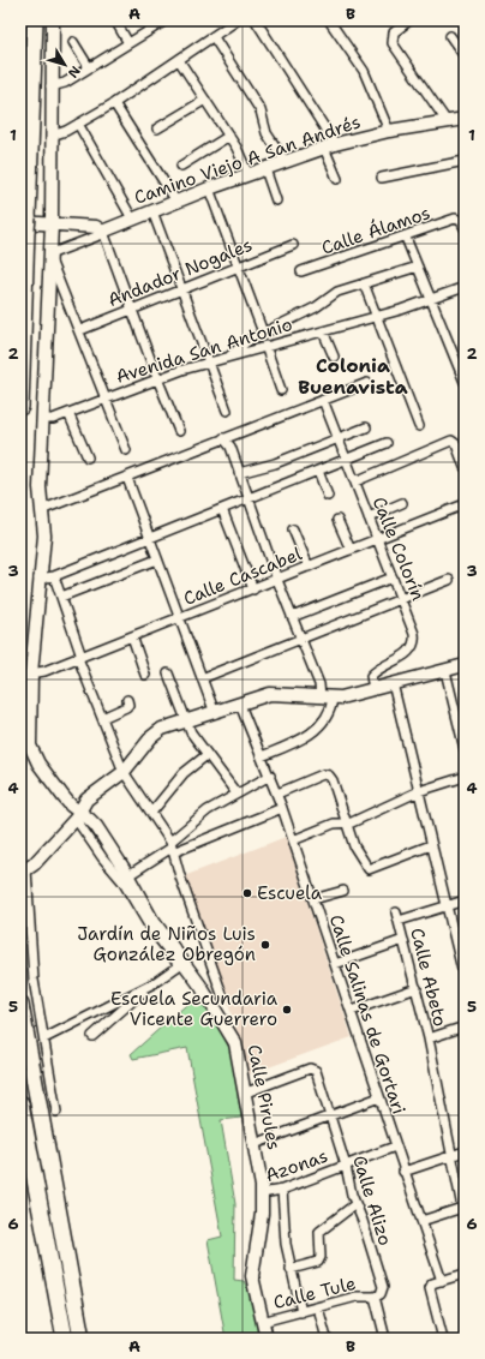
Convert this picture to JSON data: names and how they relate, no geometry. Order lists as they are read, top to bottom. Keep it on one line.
{"streets":{"street":["Camino Viejo A San Andrés","Calle Álamos","Andador Nogales","Avenida San Antonio","Calle Colorín","Calle Cascabel","Calle Abeto","Calle Salinas de Gortari","Calle Pirules","Azonas","Calle Alizo","Calle Tule"]},"crossings":[["Calle Colorín","Calle Cascabel"],["Calle Cascabel","Calle Pirules"],["Calle Salinas de Gortari","Azonas"],["Calle Pirules","Azonas"],["Calle Pirules","Calle Alizo"],["Calle Pirules","Calle Tule"],["Azonas","Calle Alizo"],["Calle Alizo","Calle Tule"]],"districts":["Colonia Buenavista"],"places":["Escuela","Jardín de Niños Luis González Obregón","Escuela Secundaria Vicente Guerrero"],"north":"bottom right","grid":{"columns":["A","B"],"rows":["1","2","3","4","5","6"]}}
